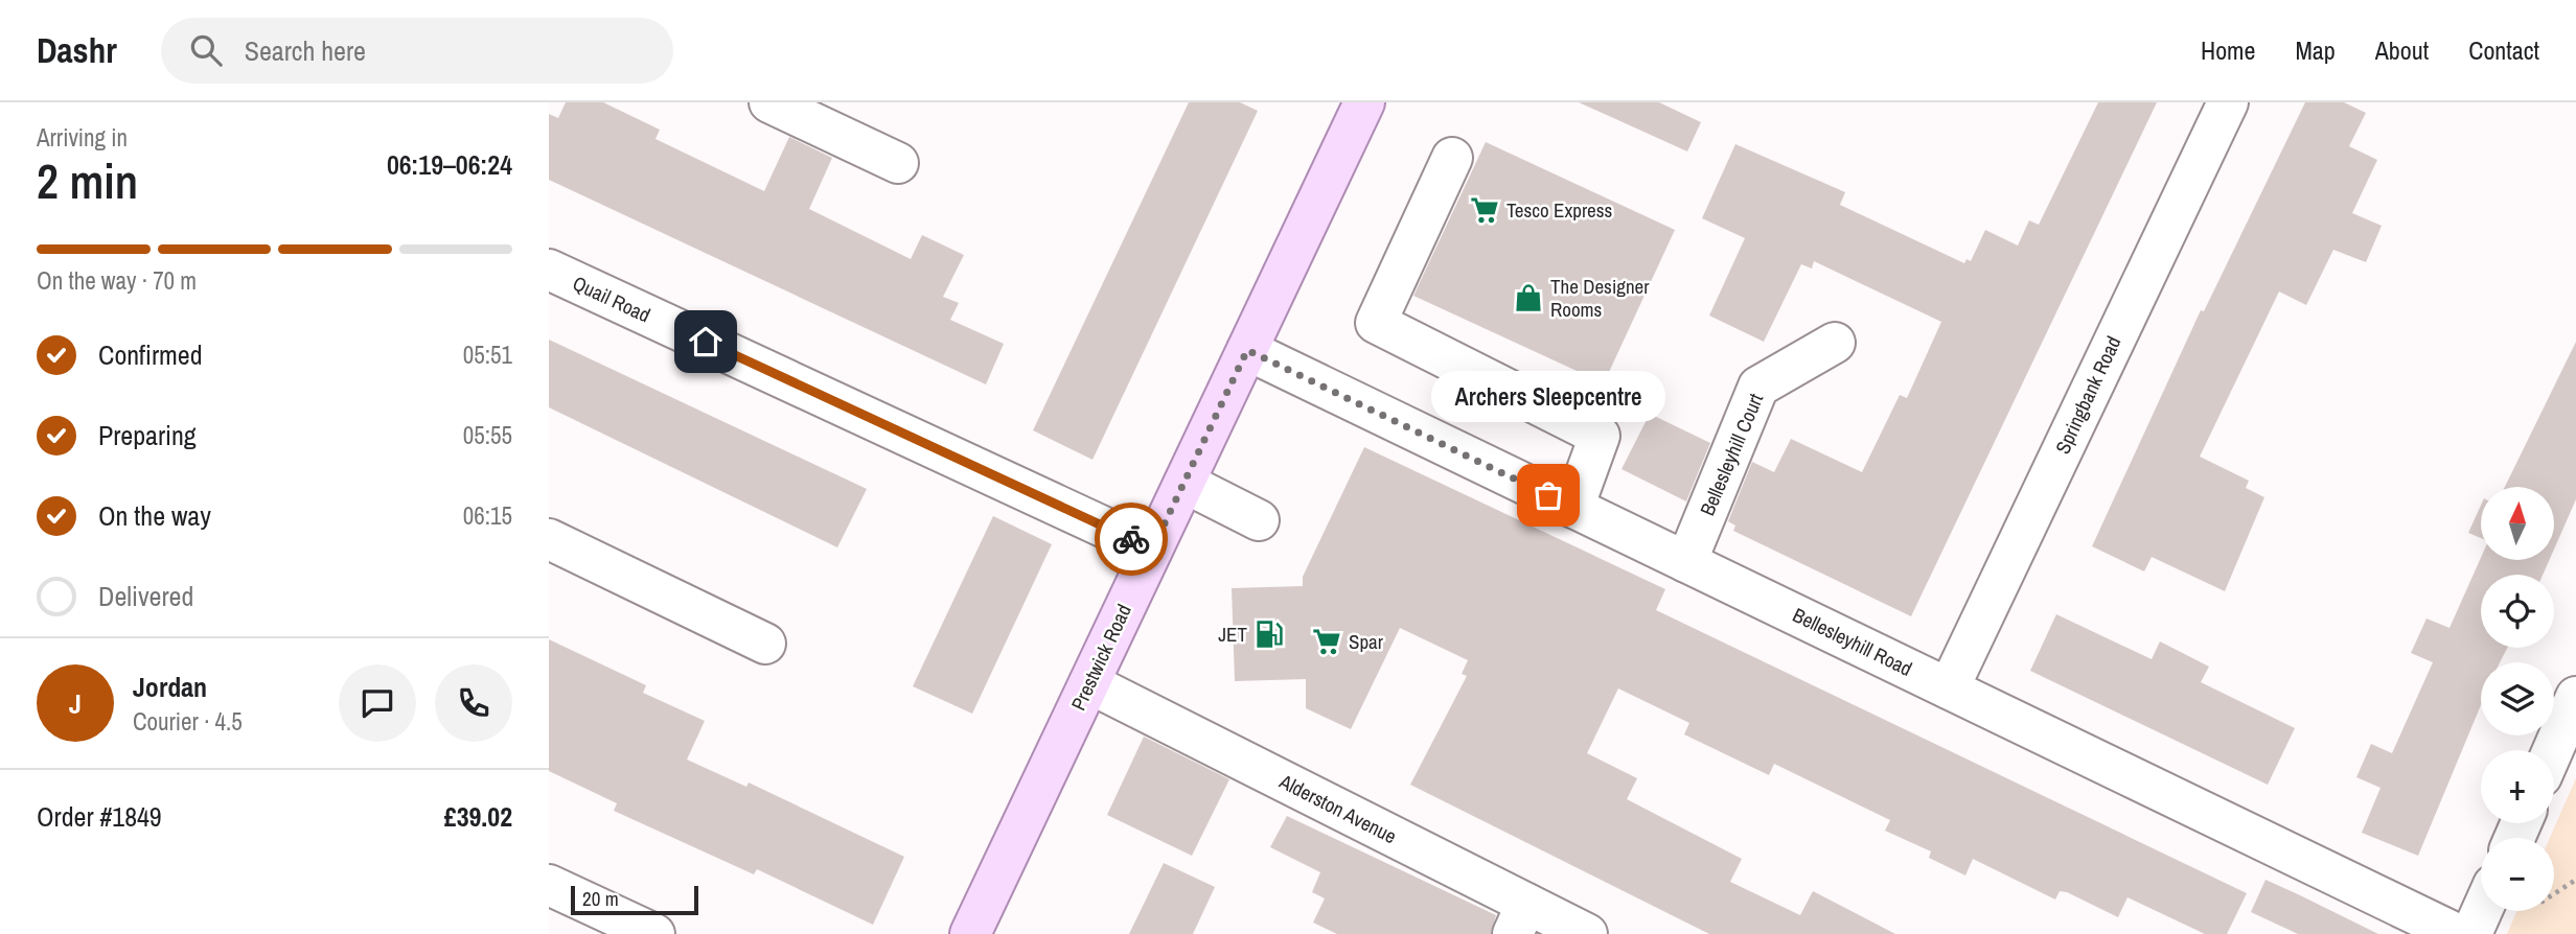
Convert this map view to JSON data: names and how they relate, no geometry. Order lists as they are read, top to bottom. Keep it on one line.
{"streets":{"main road":["Prestwick Road"],"street":["Quail Road","Springbank Road","Bellesleyhill Court","Bellesleyhill Road","Alderston Avenue"]},"crossings":[["Quail Road","Prestwick Road"],["Springbank Road","Bellesleyhill Road"],["Bellesleyhill Court","Bellesleyhill Road"],["Bellesleyhill Road","Prestwick Road"],["Prestwick Road","Alderston Avenue"]],"places":{"supermarket":["Tesco Express","Spar"],"shop":["The Designer Rooms"],"other":["Archers Sleepcentre"],"fuel station":["JET"]},"scale_bar":"20 m","north":"top","page":{"header":"Dashr","search":"Search here","nav":["Home","Map","About","Contact"],"heading":["2 min","Arriving in","06:19–06:24"],"panel":["Jordan","Courier · 4.5","Order #1849","£39.02"],"bar":"On the way · 70 m","list":[["Confirmed","05:51"],["Preparing","05:55"],["On the way","06:15"],"Delivered"],"bubble":"Archers Sleepcentre","map_buttons":["+","−"],"round":"J","scale":"20 m"}}
